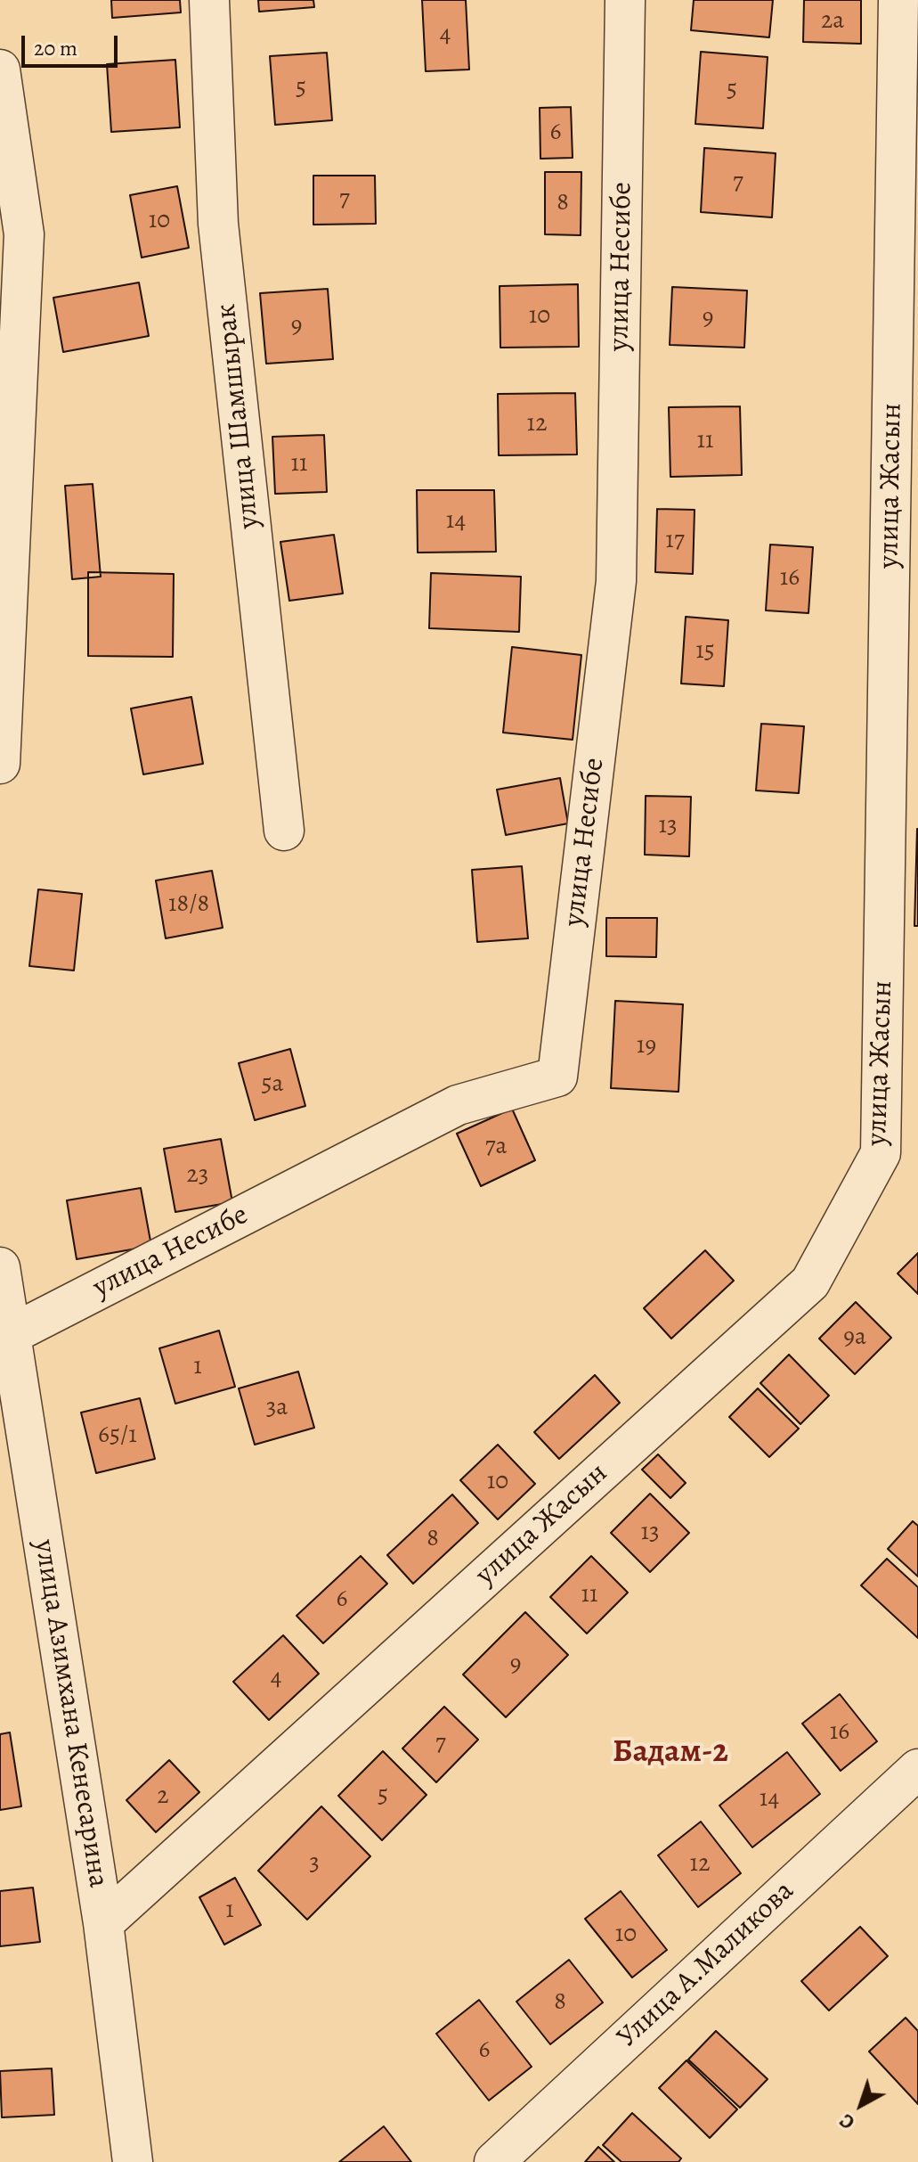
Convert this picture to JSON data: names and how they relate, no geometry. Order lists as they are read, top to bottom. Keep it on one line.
{"streets":{"street":["улица Несибе","улица Шамшырак","улица Жасын","улица Азимхана Кенесарина","Улица А.Маликова"]},"crossings":[["улица Несибе","улица Азимхана Кенесарина"],["улица Жасын","улица Азимхана Кенесарина"]],"districts":["Бадам-2"],"house_numbers":["2а","4","5","5","6","7","7","8","10","10","9","9","12","11","11","14","17","16","15","13","18/8","19","5а","7а","23","9а","1","3а","65/1","10","13","8","11","6","9","4","16","7","5","2","14","3","12","1","10","8","6"],"scale_bar":"20 m","north":"bottom left"}
